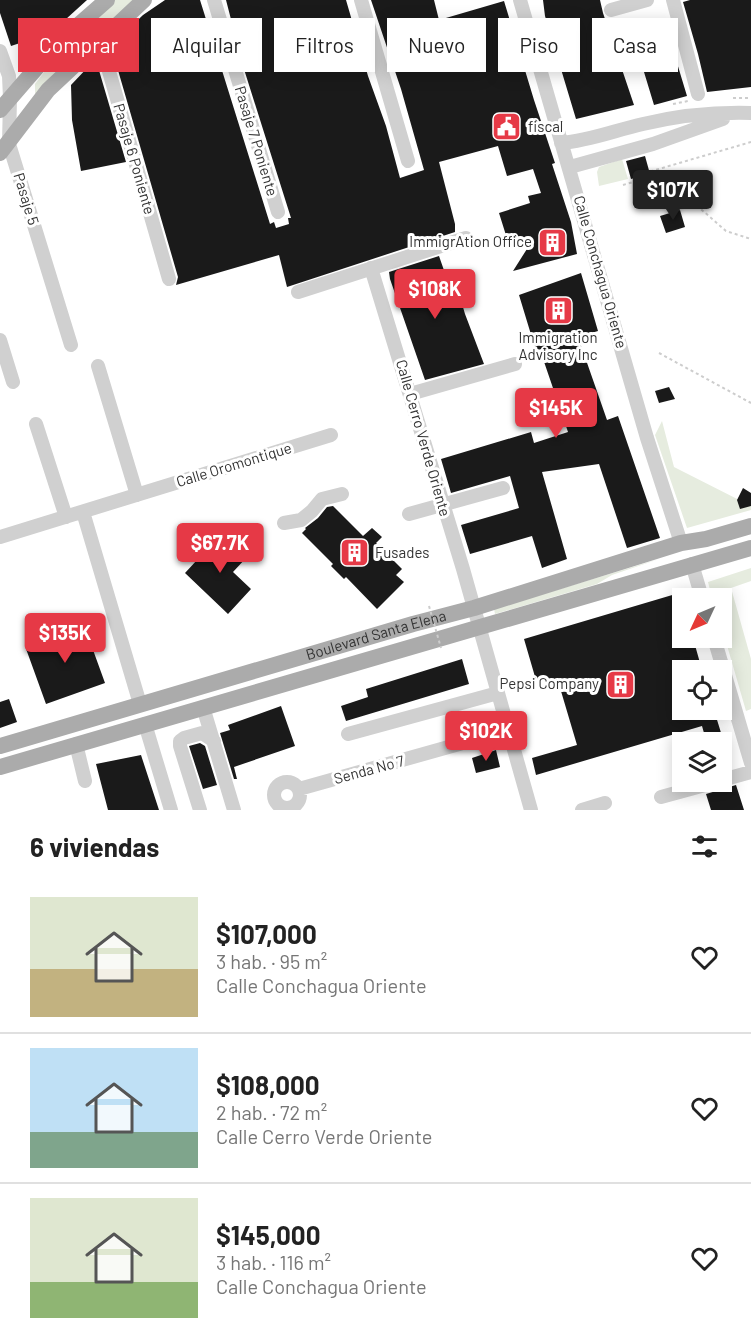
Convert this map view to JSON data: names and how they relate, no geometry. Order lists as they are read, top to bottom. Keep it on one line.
{"streets":{"main road":["Boulevard Santa Elena"],"street":["Pasaje 7 Poniente","Pasaje 6 Poniente","Pasaje 5","Calle Conchagua Oriente","Calle Cerro Verde Oriente","Calle Oromontique","Senda No 7"]},"crossings":[["Calle Conchagua Oriente","Boulevard Santa Elena"],["Calle Cerro Verde Oriente","Boulevard Santa Elena"],["Calle Cerro Verde Oriente","Senda No 7"]],"places":{"public building":["fiscal"],"building":["ImmigrAtion Office","Immigration Advisory Inc","Fusades","Pepsi Company"]},"north":"bottom left","page":{"chip":["Comprar","Alquilar","Filtros","Nuevo","Piso","Casa"],"price":["$107K","$108K","$145K","$67.7K","$135K","$102K"],"heading":"6 viviendas","list":[{"name":"$107,000","note":"3 hab. · 95 m² · Calle Conchagua Oriente"},{"name":"$108,000","note":"2 hab. · 72 m² · Calle Cerro Verde Oriente"},{"name":"$145,000","note":"3 hab. · 116 m² · Calle Conchagua Oriente"}]}}
